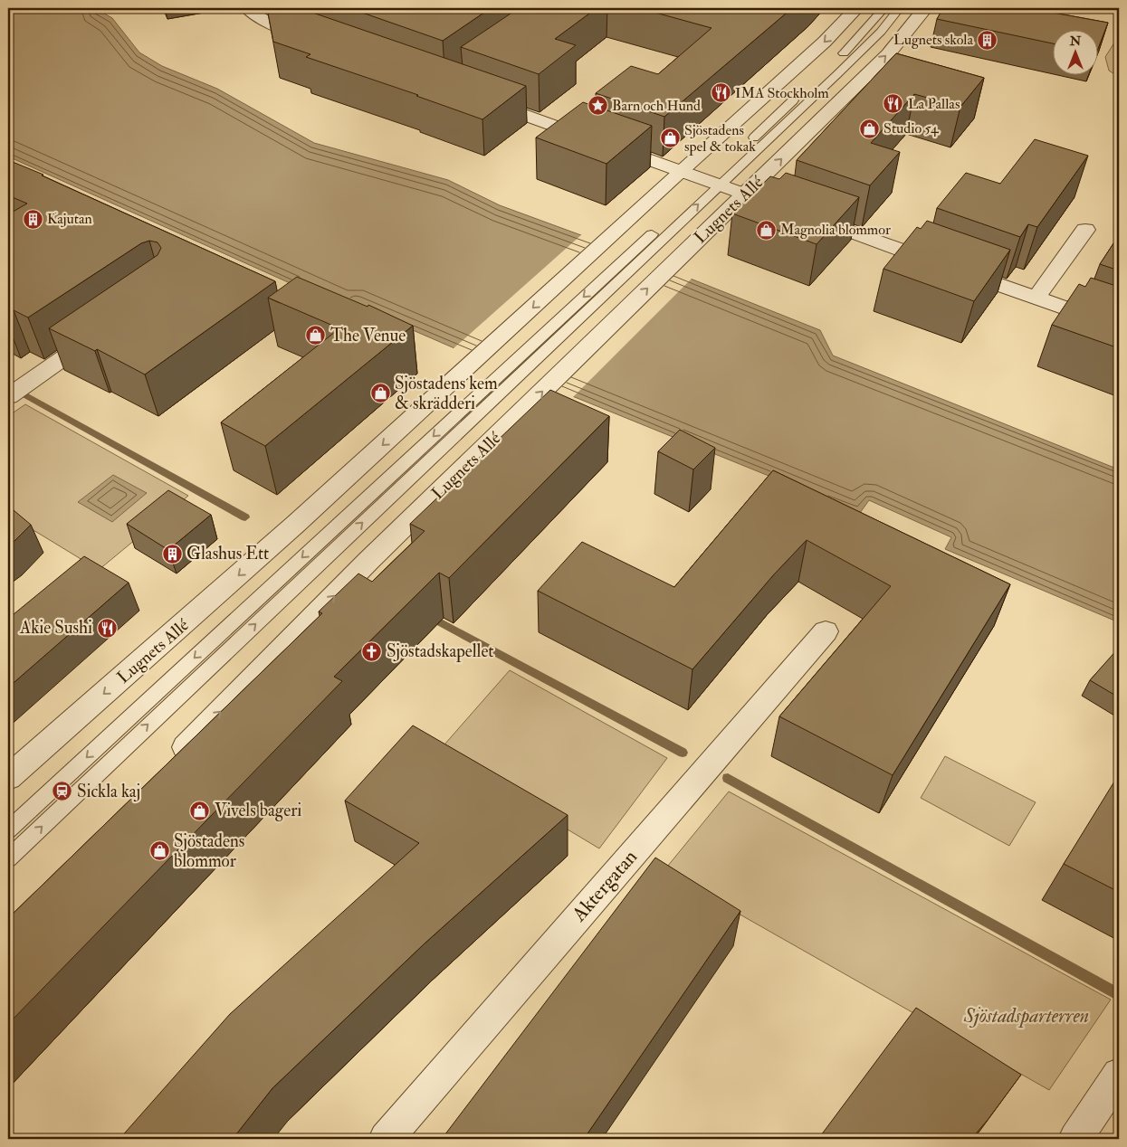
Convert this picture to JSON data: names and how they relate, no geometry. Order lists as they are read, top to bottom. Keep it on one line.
{"streets":{"street":["Lugnets Allé","Aktergatan"]},"parks":["Sjöstadsparterren"],"places":{"building":["Lugnets skola","Kajutan","Glashus Ett"],"restaurant":["IMA Stockholm","La Pallas","Akie Sushi"],"place":["Barn och Hund"],"shop":["Studio 54","Sjöstadens spel & tokak","Magnolia blommor","The Venue","Sjöstadens kem & skrädderi","Vivels bageri","Sjöstadens blommor"],"church":["Sjöstadskapellet"],"station":["Sickla kaj"]},"north":"top"}
